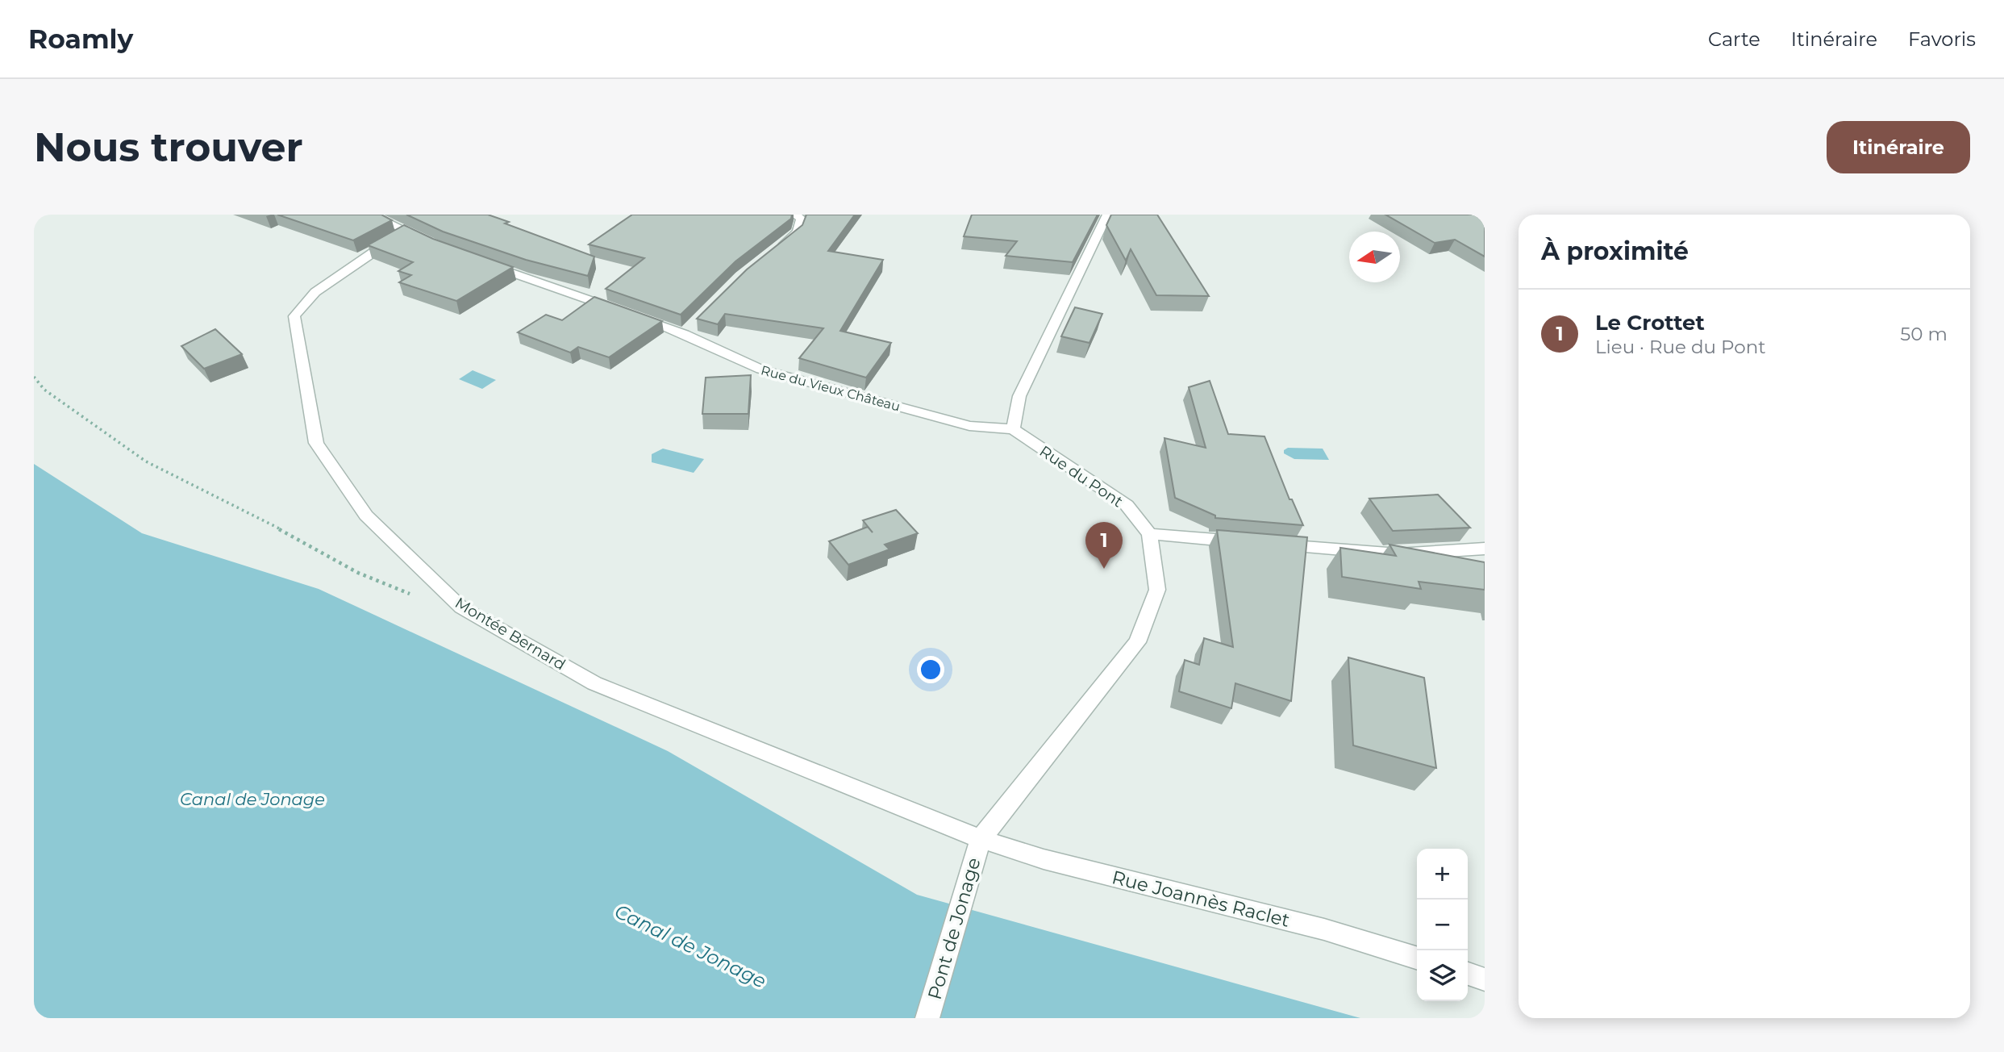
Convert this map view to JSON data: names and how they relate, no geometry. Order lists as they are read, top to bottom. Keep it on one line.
{"streets":{"street":["Rue du Vieux Château","Rue du Pont","Montée Bernard","Rue Joannès Raclet","Pont de Jonage"]},"crossings":[["Rue du Vieux Château","Rue du Pont"],["Rue du Pont","Montée Bernard"],["Rue du Pont","Rue Joannès Raclet"],["Rue du Pont","Pont de Jonage"],["Montée Bernard","Rue Joannès Raclet"],["Montée Bernard","Pont de Jonage"],["Rue Joannès Raclet","Pont de Jonage"]],"water":["Canal de Jonage"],"north":"left","page":{"header":"Roamly","nav":["Carte","Itinéraire","Favoris"],"buttons":"Itinéraire","title":"Nous trouver","heading":"À proximité","list":[{"mark":"1","name":"Le Crottet","note":"Lieu · Rue du Pont","value":"50 m"}],"pins":"1","map_buttons":["+","−"]}}
